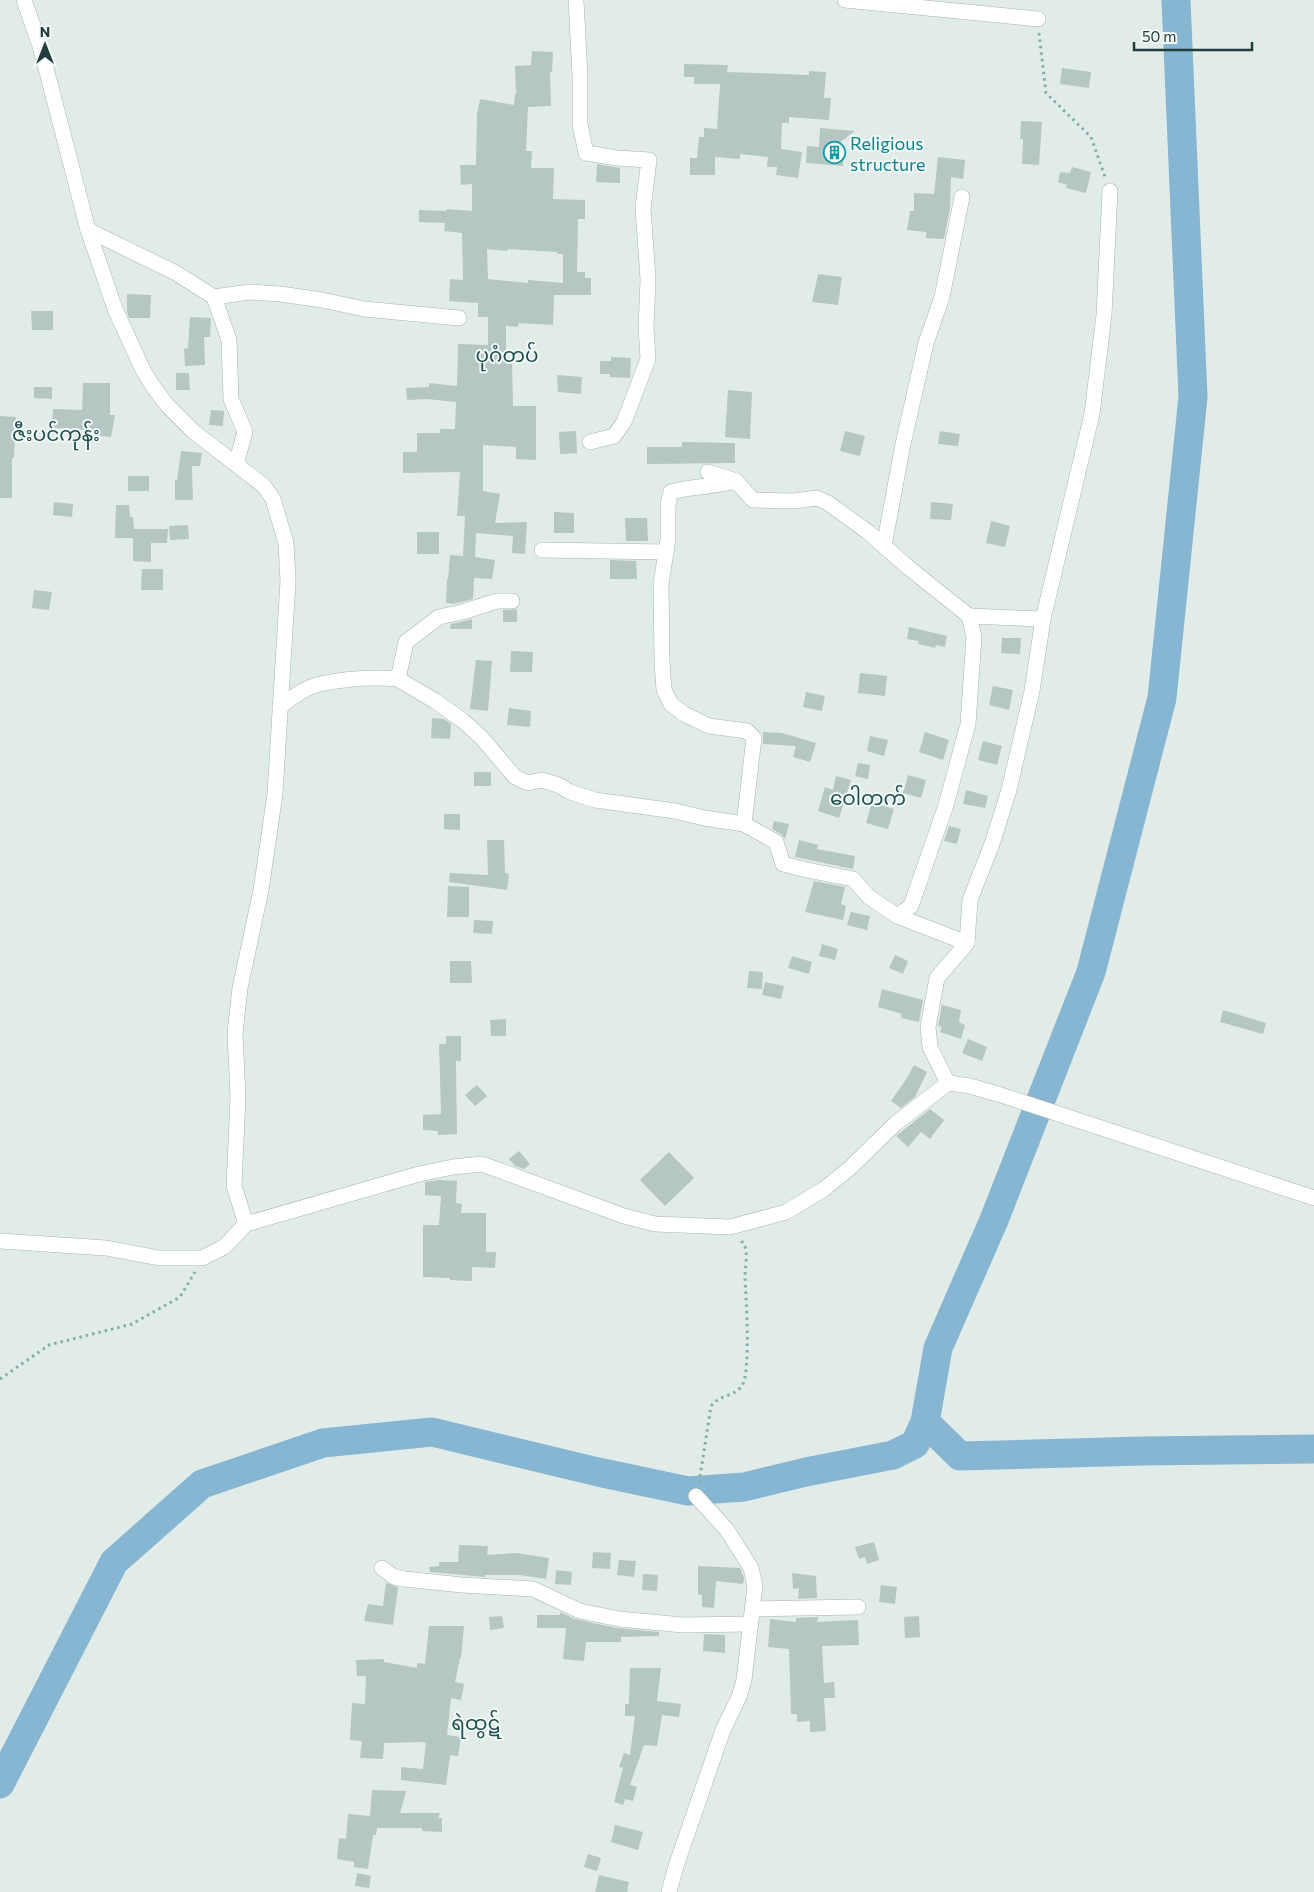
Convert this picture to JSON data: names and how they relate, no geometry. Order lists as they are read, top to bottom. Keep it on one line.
{"districts":["ပုဂံတပ်","ဇီးပင်ကုန်း","ဝေါတက်","ရဲထွဋ်"],"places":{"building":["Religious structure"]},"scale_bar":"50 m","north":"top"}
